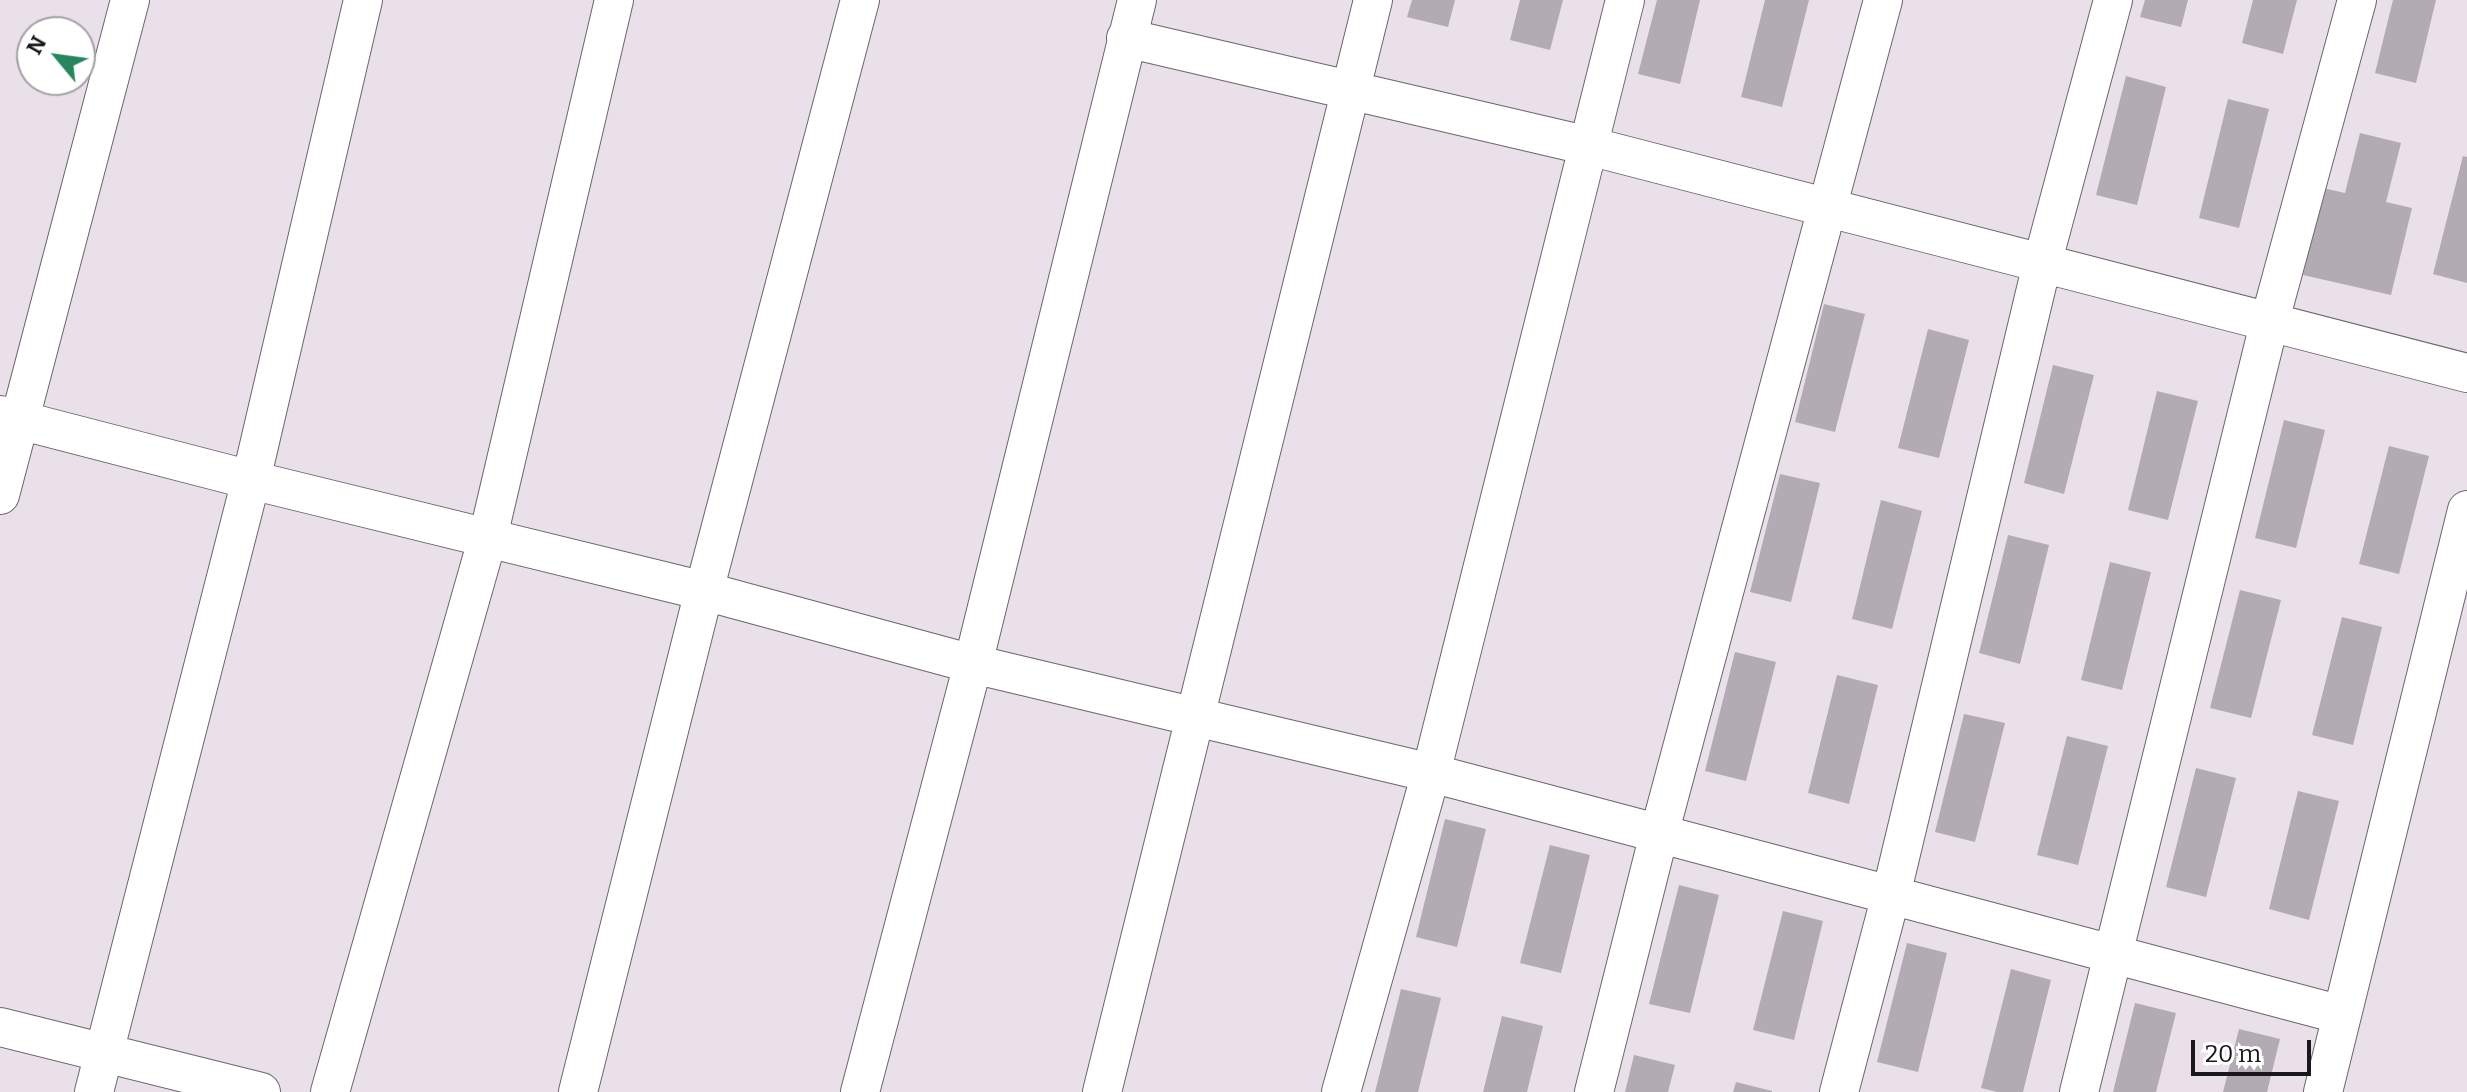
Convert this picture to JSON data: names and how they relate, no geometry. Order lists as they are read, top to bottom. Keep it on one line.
{"scale_bar":"20 m","north":"top left"}
